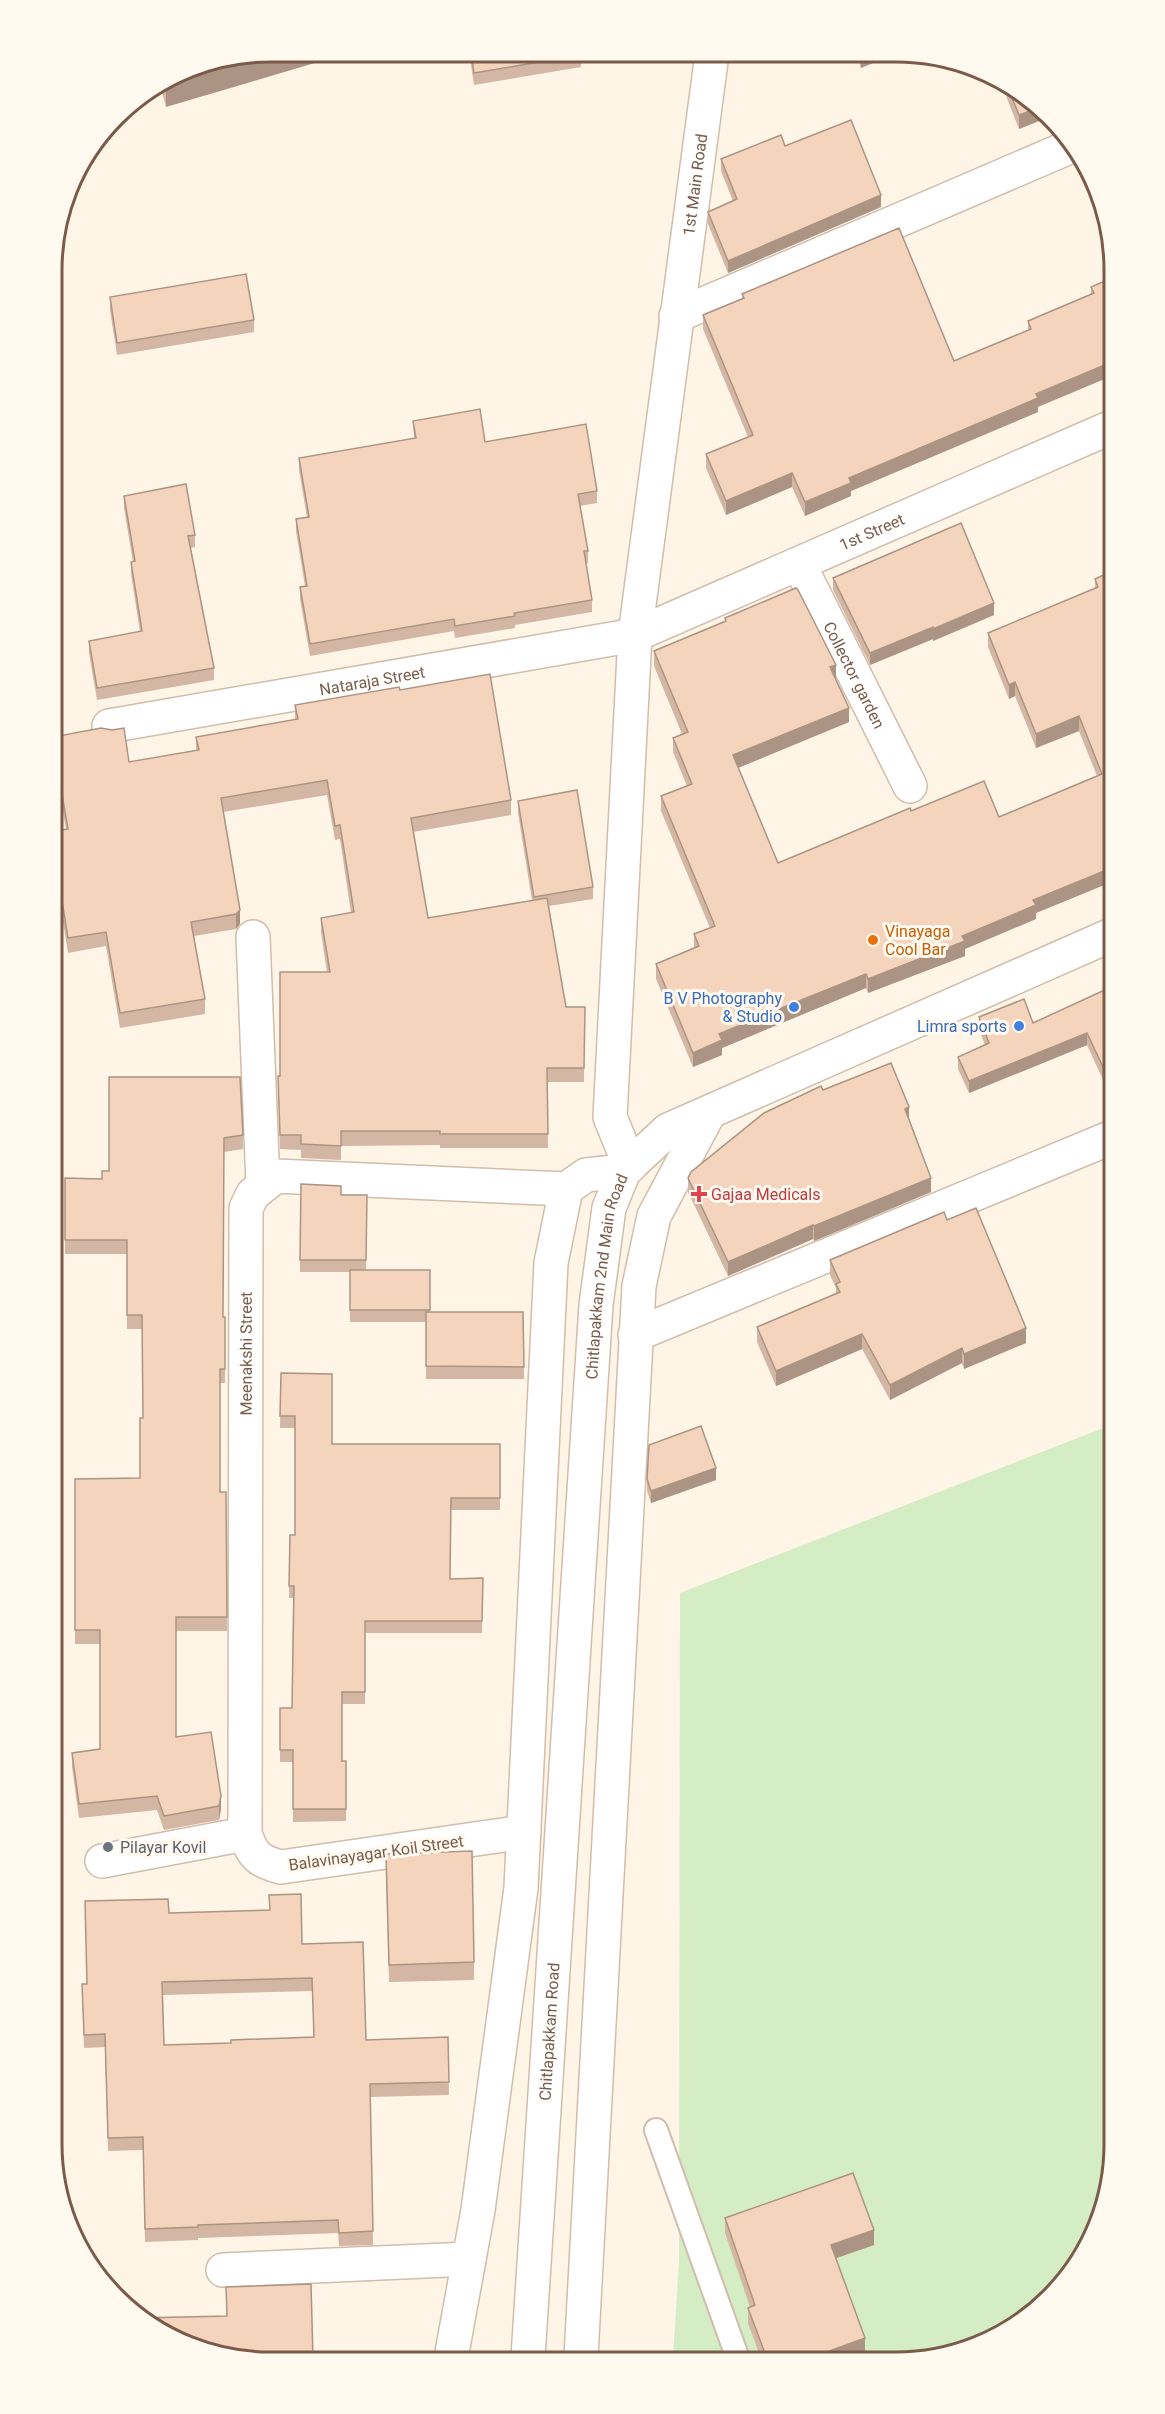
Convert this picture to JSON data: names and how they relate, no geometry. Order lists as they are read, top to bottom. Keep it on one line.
{"streets":{"street":["1st Main Road","1st Street","Collector garden","Nataraja Street","Chitlapakkam 2nd Main Road","Meenakshi Street","Balavinayagar Koil Street","Chitlapakkam Road"]},"crossings":[["1st Main Road","1st Street"],["1st Main Road","Nataraja Street"],["1st Main Road","Chitlapakkam 2nd Main Road"],["1st Street","Collector garden"],["1st Street","Nataraja Street"],["Chitlapakkam 2nd Main Road","Chitlapakkam Road"],["Meenakshi Street","Balavinayagar Koil Street"]],"places":{"other":["Vinayaga Cool Bar","B V Photography & Studio","Limra sports","Pilayar Kovil"],"health":["Gajaa Medicals"]}}
